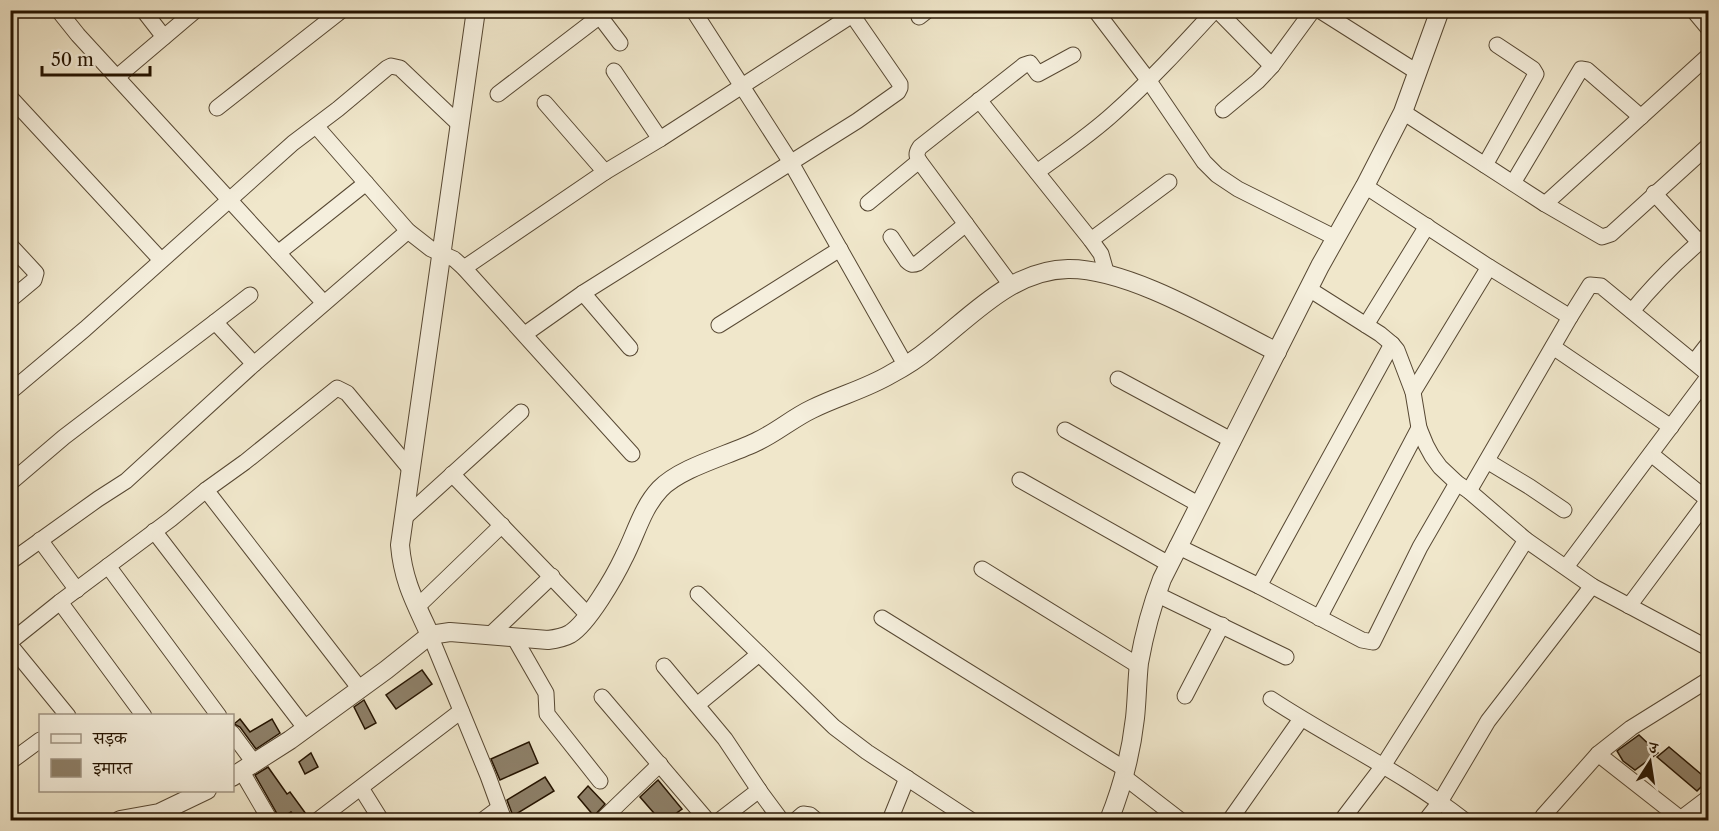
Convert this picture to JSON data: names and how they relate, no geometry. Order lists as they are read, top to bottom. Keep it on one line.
{"legend":["सड़क","इमारत"],"scale_bar":"50 m","north":"top"}
